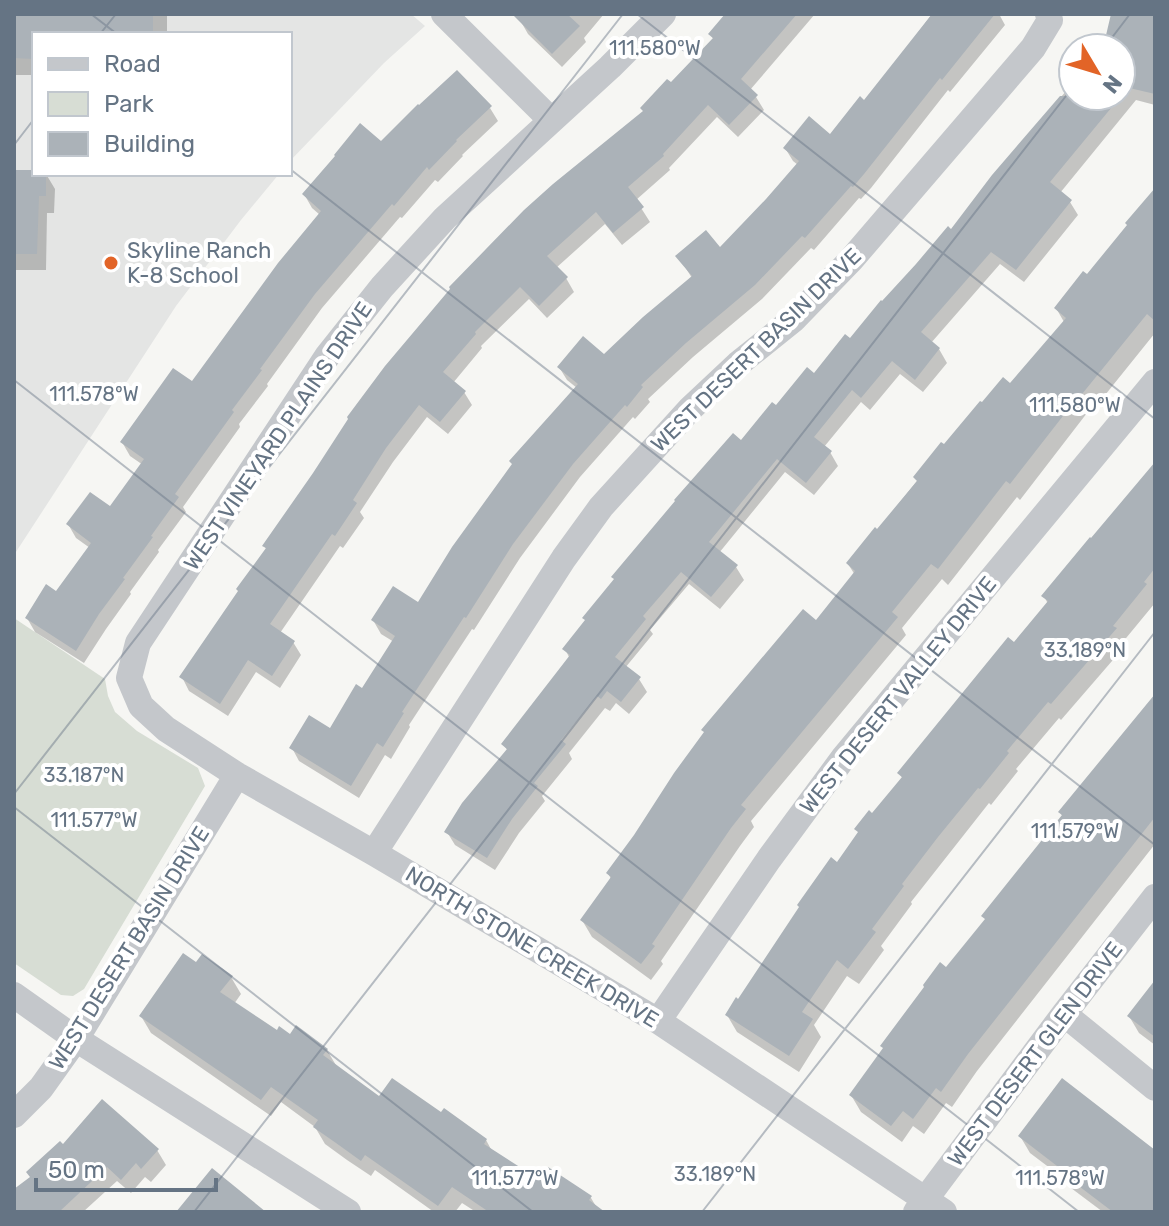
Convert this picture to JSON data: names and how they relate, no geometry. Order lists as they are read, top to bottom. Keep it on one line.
{"streets":{"street":["WEST DESERT BASIN DRIVE","WEST VINEYARD PLAINS DRIVE","WEST DESERT VALLEY DRIVE","NORTH STONE CREEK DRIVE","WEST DESERT GLEN DRIVE"]},"crossings":[["WEST DESERT BASIN DRIVE","NORTH STONE CREEK DRIVE"],["WEST VINEYARD PLAINS DRIVE","NORTH STONE CREEK DRIVE"],["WEST DESERT VALLEY DRIVE","NORTH STONE CREEK DRIVE"],["NORTH STONE CREEK DRIVE","WEST DESERT GLEN DRIVE"]],"places":["Skyline Ranch K-8 School"],"legend":["Road","Park","Building"],"scale_bar":"50 m","north":"bottom right","coordinates":["111.580°W","111.578°W","33.189°N","33.187°N","111.577°W","111.579°W"]}
